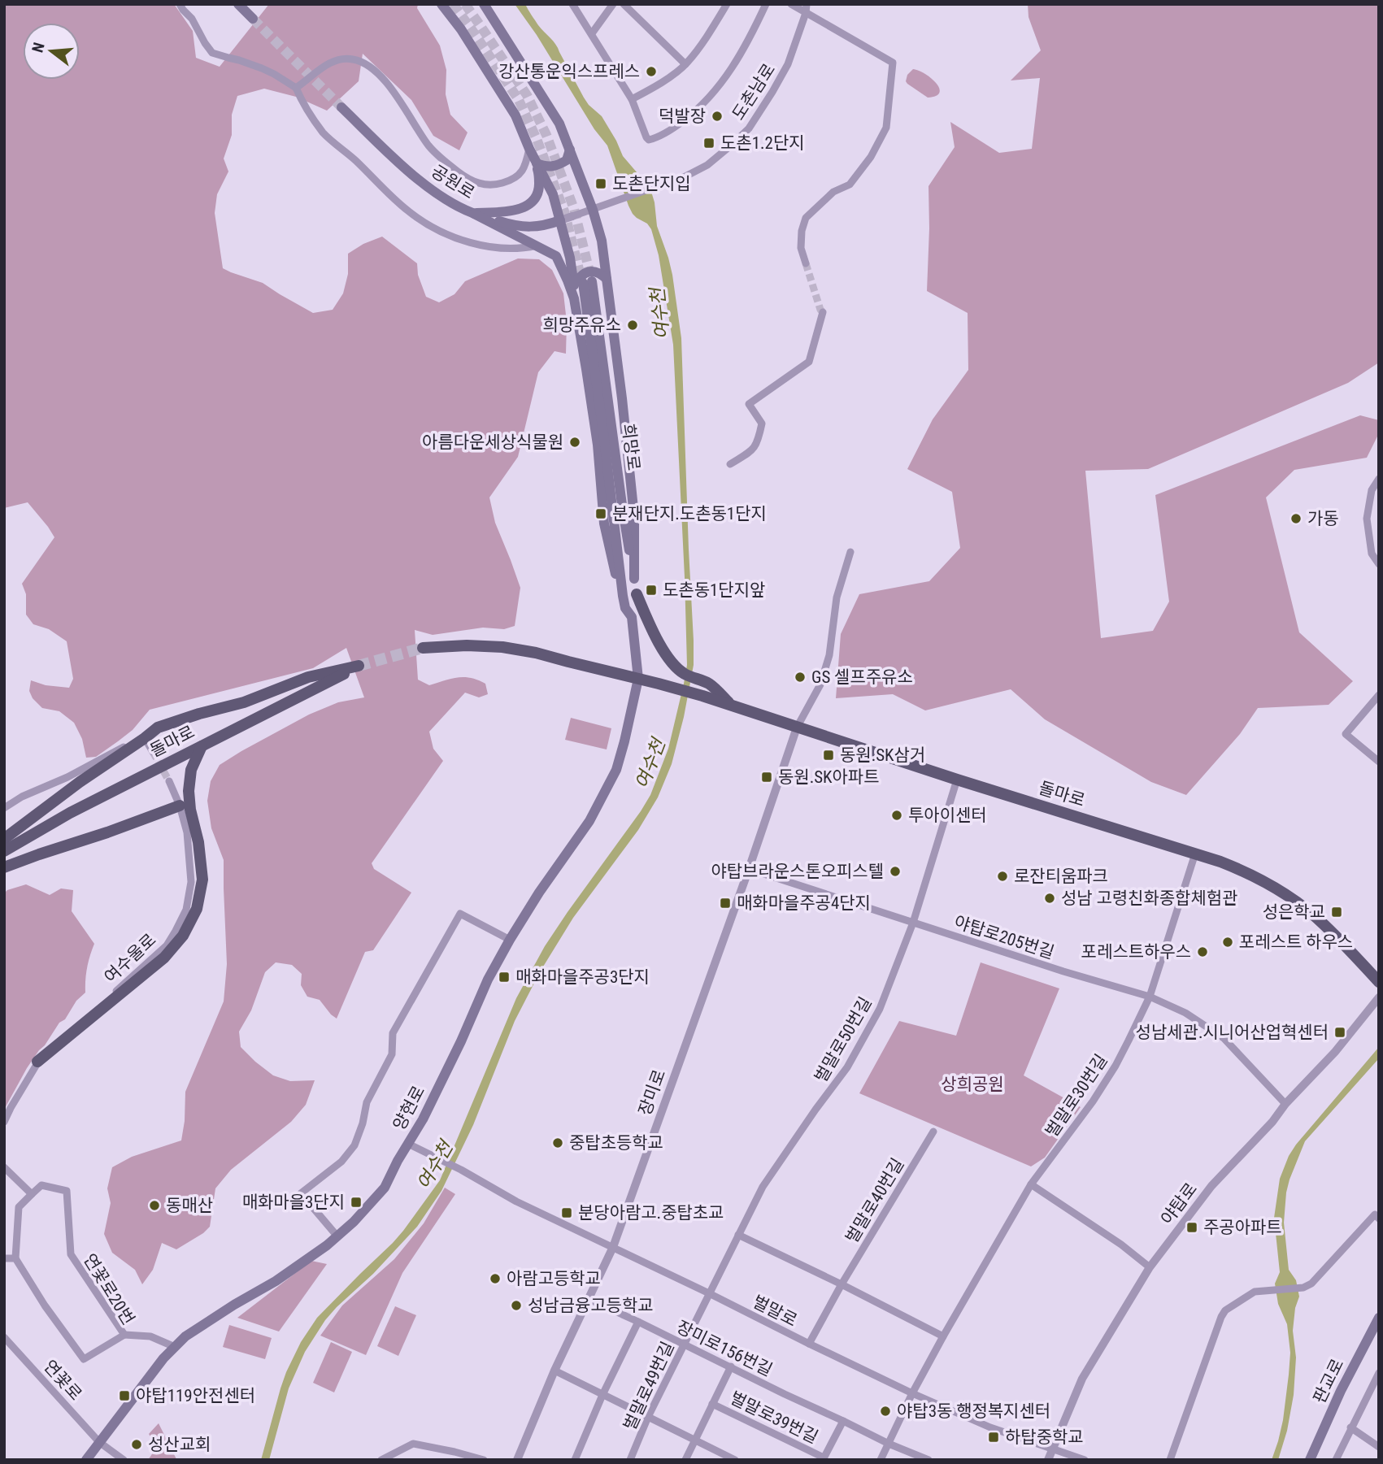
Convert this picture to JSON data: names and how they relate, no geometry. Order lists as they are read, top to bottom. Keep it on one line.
{"streets":{"main road":["공원로","희망로","돌마로","양현로","판교로"],"street":["도촌남로","야탑로205번길","여수울로","벌말로50번길","장미로","벌말로30번길","벌말로40번길","야탑로","연꽃로20번","벌말로","장미로156번길","연꽃로","벌말로49번길","벌말로39번길"]},"crossings":[["희망로","돌마로"],["희망로","양현로"],["돌마로","벌말로50번길"],["돌마로","장미로"],["돌마로","벌말로30번길"],["돌마로","양현로"],["야탑로205번길","벌말로50번길"],["야탑로205번길","장미로"],["야탑로205번길","벌말로30번길"],["야탑로205번길","야탑로"],["벌말로50번길","벌말로"],["벌말로50번길","벌말로49번길"],["장미로","벌말로"],["장미로","장미로156번길"],["벌말로30번길","벌말로"],["벌말로30번길","장미로156번길"],["양현로","벌말로"],["양현로","연꽃로"],["벌말로40번길","벌말로"],["야탑로","벌말로"],["벌말로","벌말로49번길"],["장미로156번길","벌말로49번길"]],"water":["여수천"],"parks":["상희공원"],"places":{"other":["강산통운익스프레스","덕발장","희망주유소","아름다운세상식물원","가동","GS 셀프주유소","투아이센터","야탑브라운스톤오피스텔","로잔티움파크","성남 고령친화종합체험관","포레스트 하우스","포레스트하우스","중탑초등학교","동매산","아람고등학교","성남금융고등학교","야탑3동 행정복지센터","성산교회"],"transit":["도촌1.2단지","도촌단지입","분재단지.도촌동1단지","도촌동1단지앞","동원.SK삼거","동원.SK아파트","매화마을주공4단지","성은학교","매화마을주공3단지","성남세관.시니어산업혁센터","매화마을3단지","분당아람고.중탑초교","주공아파트","야탑119안전센터","하탑중학교"]},"north":"left"}
